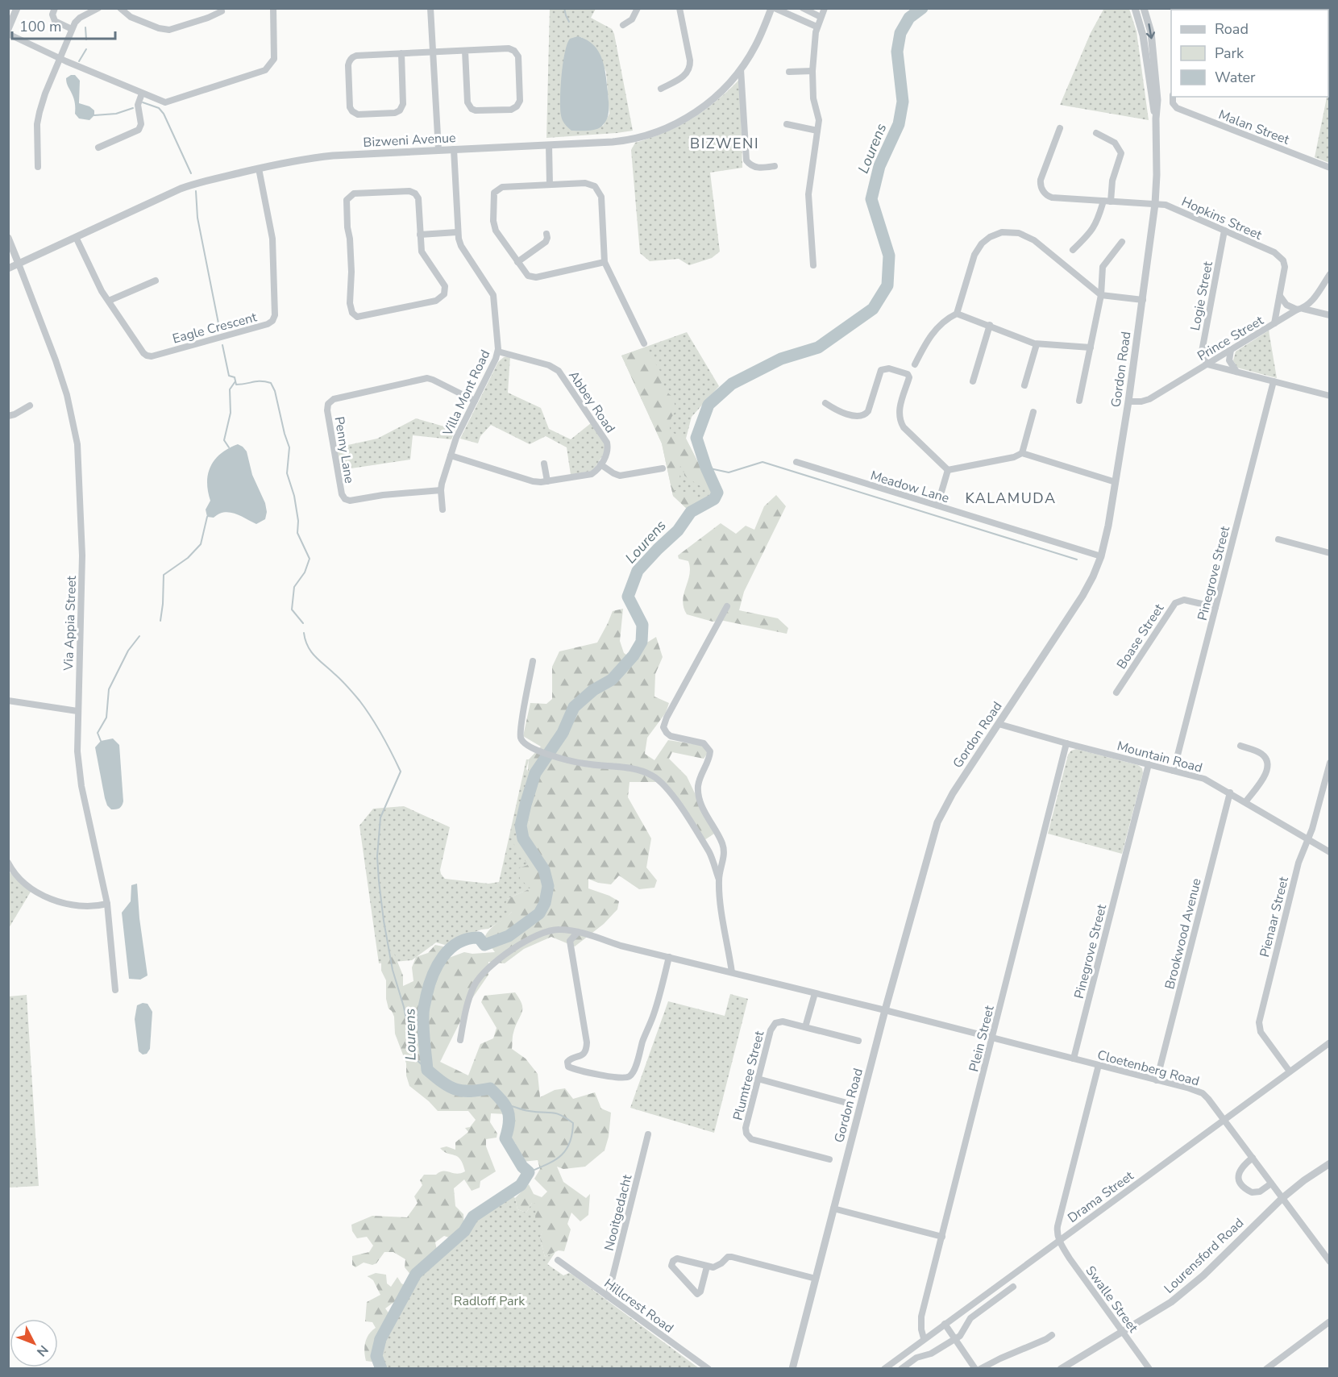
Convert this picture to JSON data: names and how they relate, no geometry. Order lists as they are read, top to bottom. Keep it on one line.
{"streets":{"street":["Malan Street","Bizweni Avenue","Hopkins Street","Logie Street","Eagle Crescent","Prince Street","Gordon Road","Villa Mont Road","Abbey Road","Penny Lane","Meadow Lane","Pinegrove Street","Via Appia Street","Boase Street","Mountain Road","Pienaar Street","Brookwood Avenue","Plein Street","Cloetenberg Road","Plumtree Street","Drama Street","Nooitgedacht","Lourensford Road","Swalle Street","Hillcrest Road"]},"crossings":[["Bizweni Avenue","Eagle Crescent"],["Bizweni Avenue","Villa Mont Road"],["Bizweni Avenue","Via Appia Street"],["Hopkins Street","Logie Street"],["Hopkins Street","Gordon Road"],["Logie Street","Prince Street"],["Prince Street","Gordon Road"],["Gordon Road","Meadow Lane"],["Gordon Road","Mountain Road"],["Gordon Road","Cloetenberg Road"],["Villa Mont Road","Abbey Road"],["Villa Mont Road","Penny Lane"],["Pinegrove Street","Boase Street"],["Pinegrove Street","Mountain Road"],["Pinegrove Street","Cloetenberg Road"],["Mountain Road","Pienaar Street"],["Mountain Road","Brookwood Avenue"],["Mountain Road","Plein Street"],["Pienaar Street","Drama Street"],["Brookwood Avenue","Cloetenberg Road"],["Plein Street","Cloetenberg Road"],["Plein Street","Drama Street"],["Cloetenberg Road","Drama Street"],["Cloetenberg Road","Lourensford Road"],["Drama Street","Swalle Street"],["Nooitgedacht","Hillcrest Road"],["Lourensford Road","Swalle Street"]],"districts":["BIZWENI","KALAMUDA"],"water":["Lourens"],"parks":["Radloff Park"],"legend":["Road","Park","Water"],"scale_bar":"100 m","north":"bottom right"}
